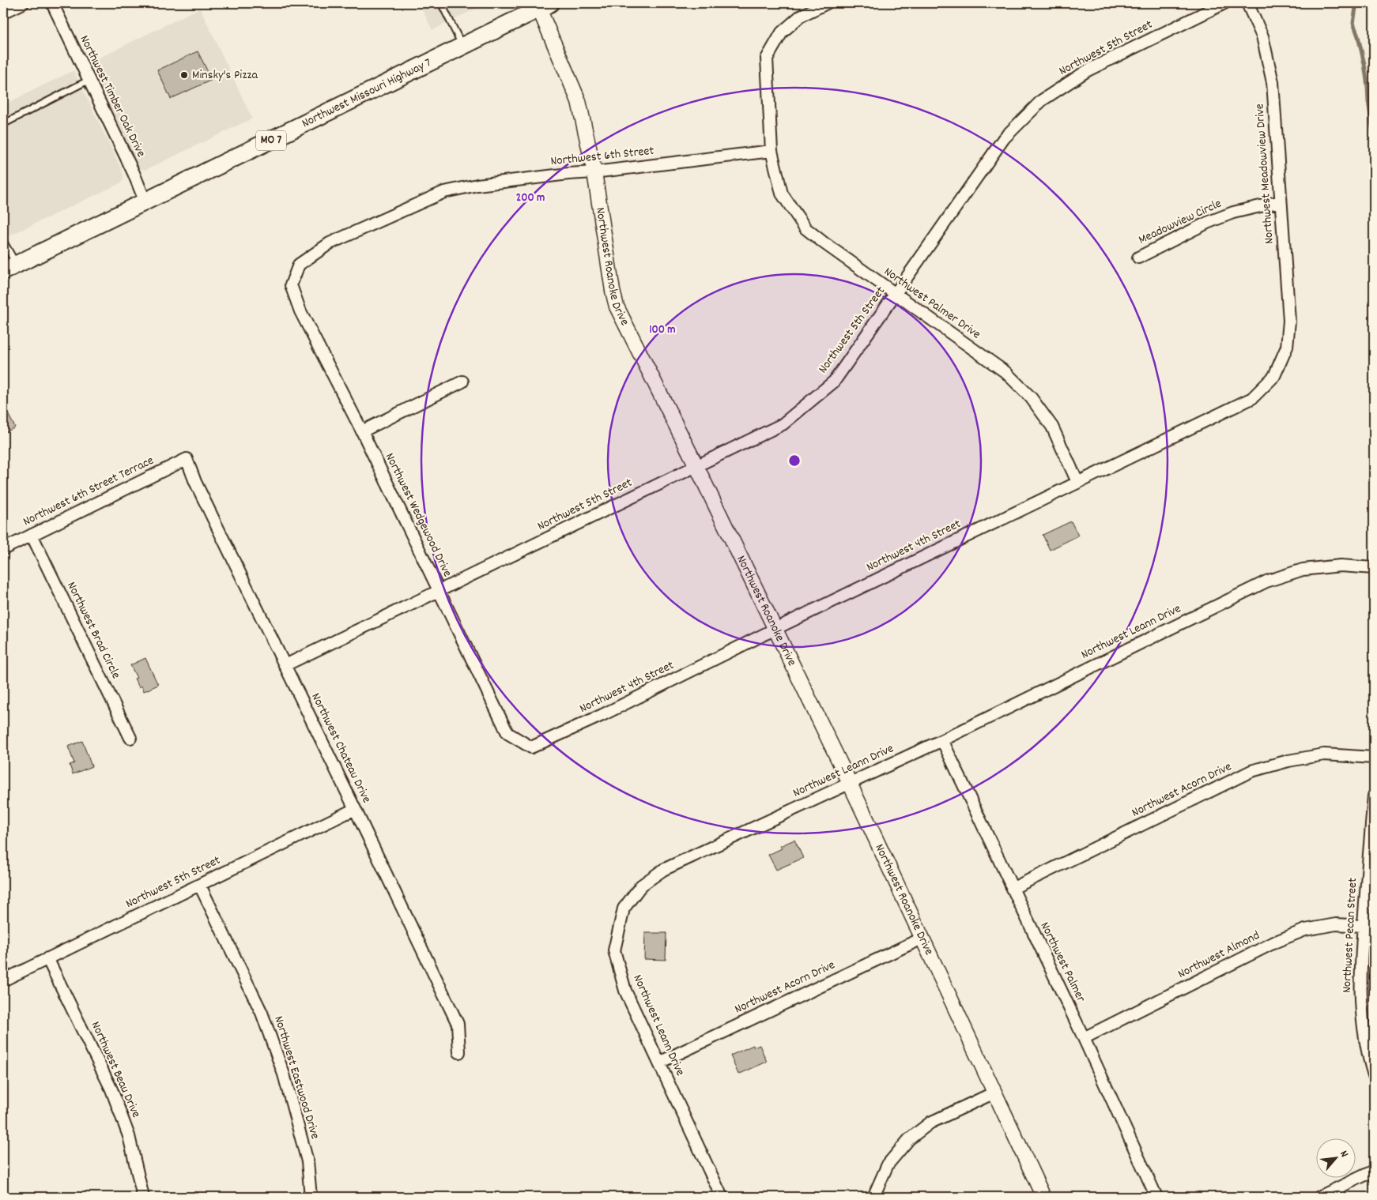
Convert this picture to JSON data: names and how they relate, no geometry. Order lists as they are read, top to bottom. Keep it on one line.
{"streets":{"main road":["Northwest Missouri Highway 7","MO 7"],"street":["Northwest 5th Street","Northwest Timber Oak Drive","Northwest 6th Street","Northwest Meadowview Drive","Meadowview Circle","Northwest Roanoke Drive","Northwest Palmer Drive","Northwest 6th Street Terrace","Northwest Wedgewood Drive","Northwest 4th Street","Northwest Brad Circle","Northwest Leann Drive","Northwest Chateau Drive","Northwest Acorn Drive","Northwest Pecan Street","Northwest Almond","Northwest Palmer","Northwest Beau Drive","Northwest Eastwood Drive"]},"crossings":[["Northwest 5th Street","Northwest Roanoke Drive"],["Northwest 5th Street","Northwest Palmer Drive"],["Northwest 5th Street","Northwest Wedgewood Drive"],["Northwest 5th Street","Northwest Chateau Drive"],["Northwest 5th Street","Northwest Beau Drive"],["Northwest 5th Street","Northwest Eastwood Drive"],["Northwest Missouri Highway 7","Northwest Timber Oak Drive"],["Northwest Missouri Highway 7","Northwest Roanoke Drive"],["Northwest 6th Street","Northwest Roanoke Drive"],["Northwest 6th Street","Northwest Palmer Drive"],["Northwest 6th Street","Northwest Wedgewood Drive"],["Northwest Meadowview Drive","Meadowview Circle"],["Northwest Meadowview Drive","Northwest 4th Street"],["Northwest Roanoke Drive","Northwest 4th Street"],["Northwest Roanoke Drive","Northwest Leann Drive"],["Northwest Roanoke Drive","Northwest Acorn Drive"],["Northwest Palmer Drive","Northwest 4th Street"],["Northwest 6th Street Terrace","Northwest Brad Circle"],["Northwest 6th Street Terrace","Northwest Chateau Drive"],["Northwest Wedgewood Drive","Northwest 4th Street"],["Northwest Leann Drive","Northwest Acorn Drive"],["Northwest Leann Drive","Northwest Palmer"],["Northwest Acorn Drive","Northwest Palmer"],["Northwest Pecan Street","Northwest Almond"],["Northwest Almond","Northwest Palmer"]],"places":["Minsky's Pizza"],"north":"top right","rings":["200 m","100 m"]}
